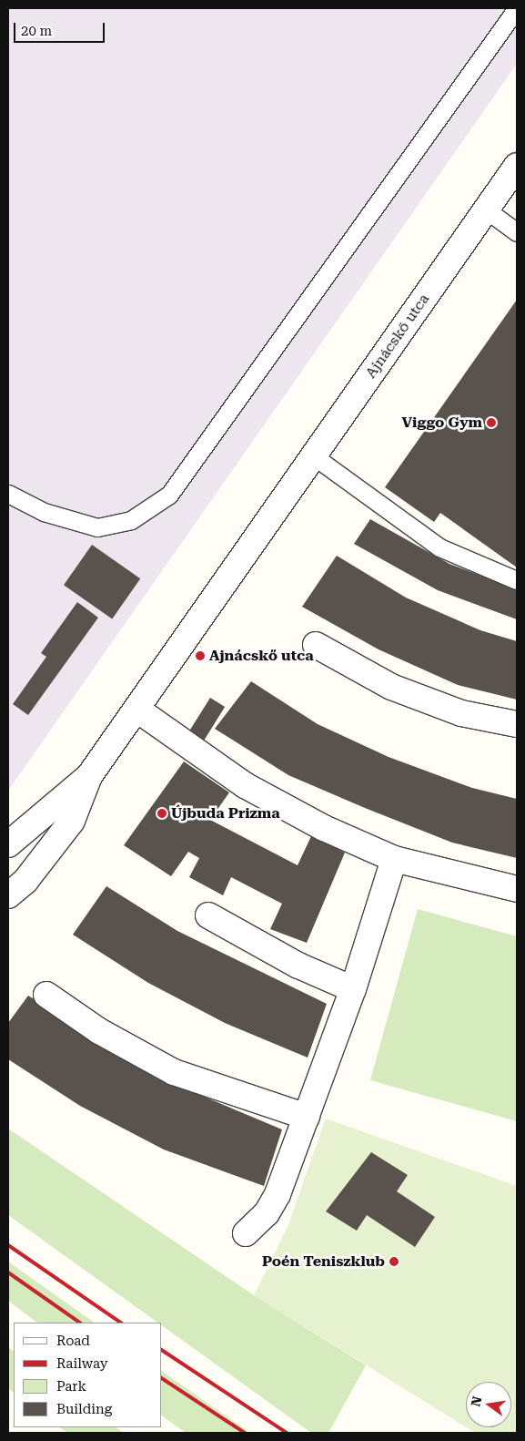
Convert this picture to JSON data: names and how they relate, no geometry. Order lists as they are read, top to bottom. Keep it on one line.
{"streets":{"street":["Ajnácskő utca"]},"places":["Viggo Gym","Ajnácskő utca","Újbuda Prizma","Poén Teniszklub"],"legend":["Road","Railway","Park","Building"],"scale_bar":"20 m","north":"left"}
